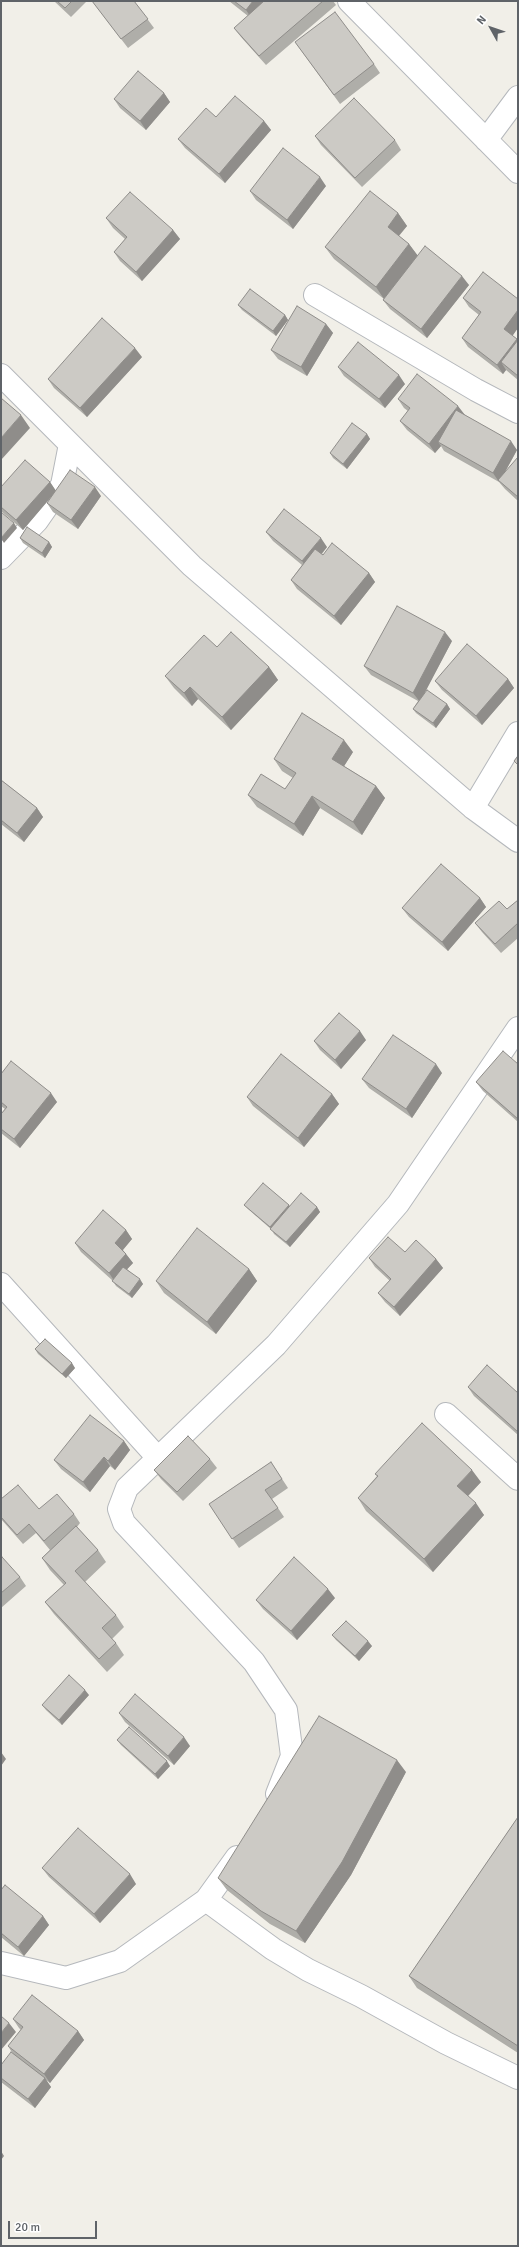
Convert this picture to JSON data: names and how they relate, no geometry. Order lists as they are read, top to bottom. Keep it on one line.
{"scale_bar":"20 m","north":"top left"}
